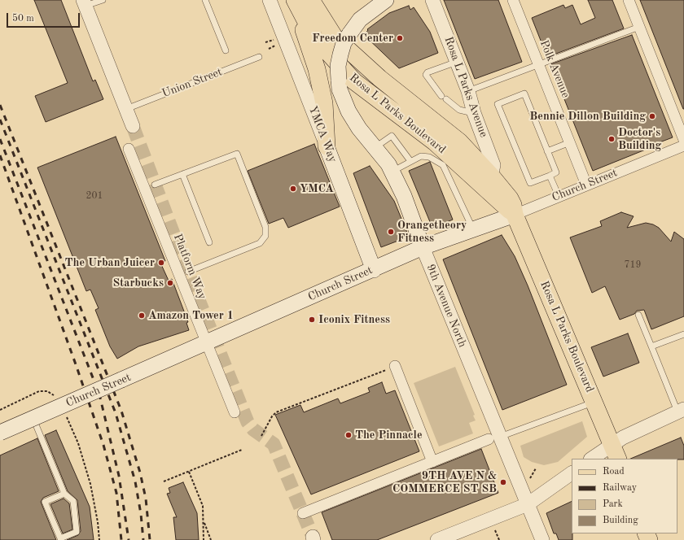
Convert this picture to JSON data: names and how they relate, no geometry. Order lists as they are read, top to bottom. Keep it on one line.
{"streets":{"main road":["Rosa L Parks Boulevard","YMCA Way","Church Street","9th Avenue North"],"street":["Polk Avenue","Rosa L Parks Avenue","Platform Way"],"lane":["Union Street"]},"crossings":[["Polk Avenue","Church Street"],["Rosa L Parks Avenue","Rosa L Parks Boulevard"],["Rosa L Parks Boulevard","Church Street"],["YMCA Way","Church Street"],["Church Street","Platform Way"],["Church Street","9th Avenue North"]],"places":["Freedom Center","Bennie Dillon Building","Doctor's Building","YMCA","Orangetheory Fitness","The Urban Juicer","Starbucks","Amazon Tower 1","Iconix Fitness","The Pinnacle","9TH AVE N & COMMERCE ST SB"],"house_numbers":["201","719"],"legend":["Road","Railway","Park","Building"],"scale_bar":"50 m"}
